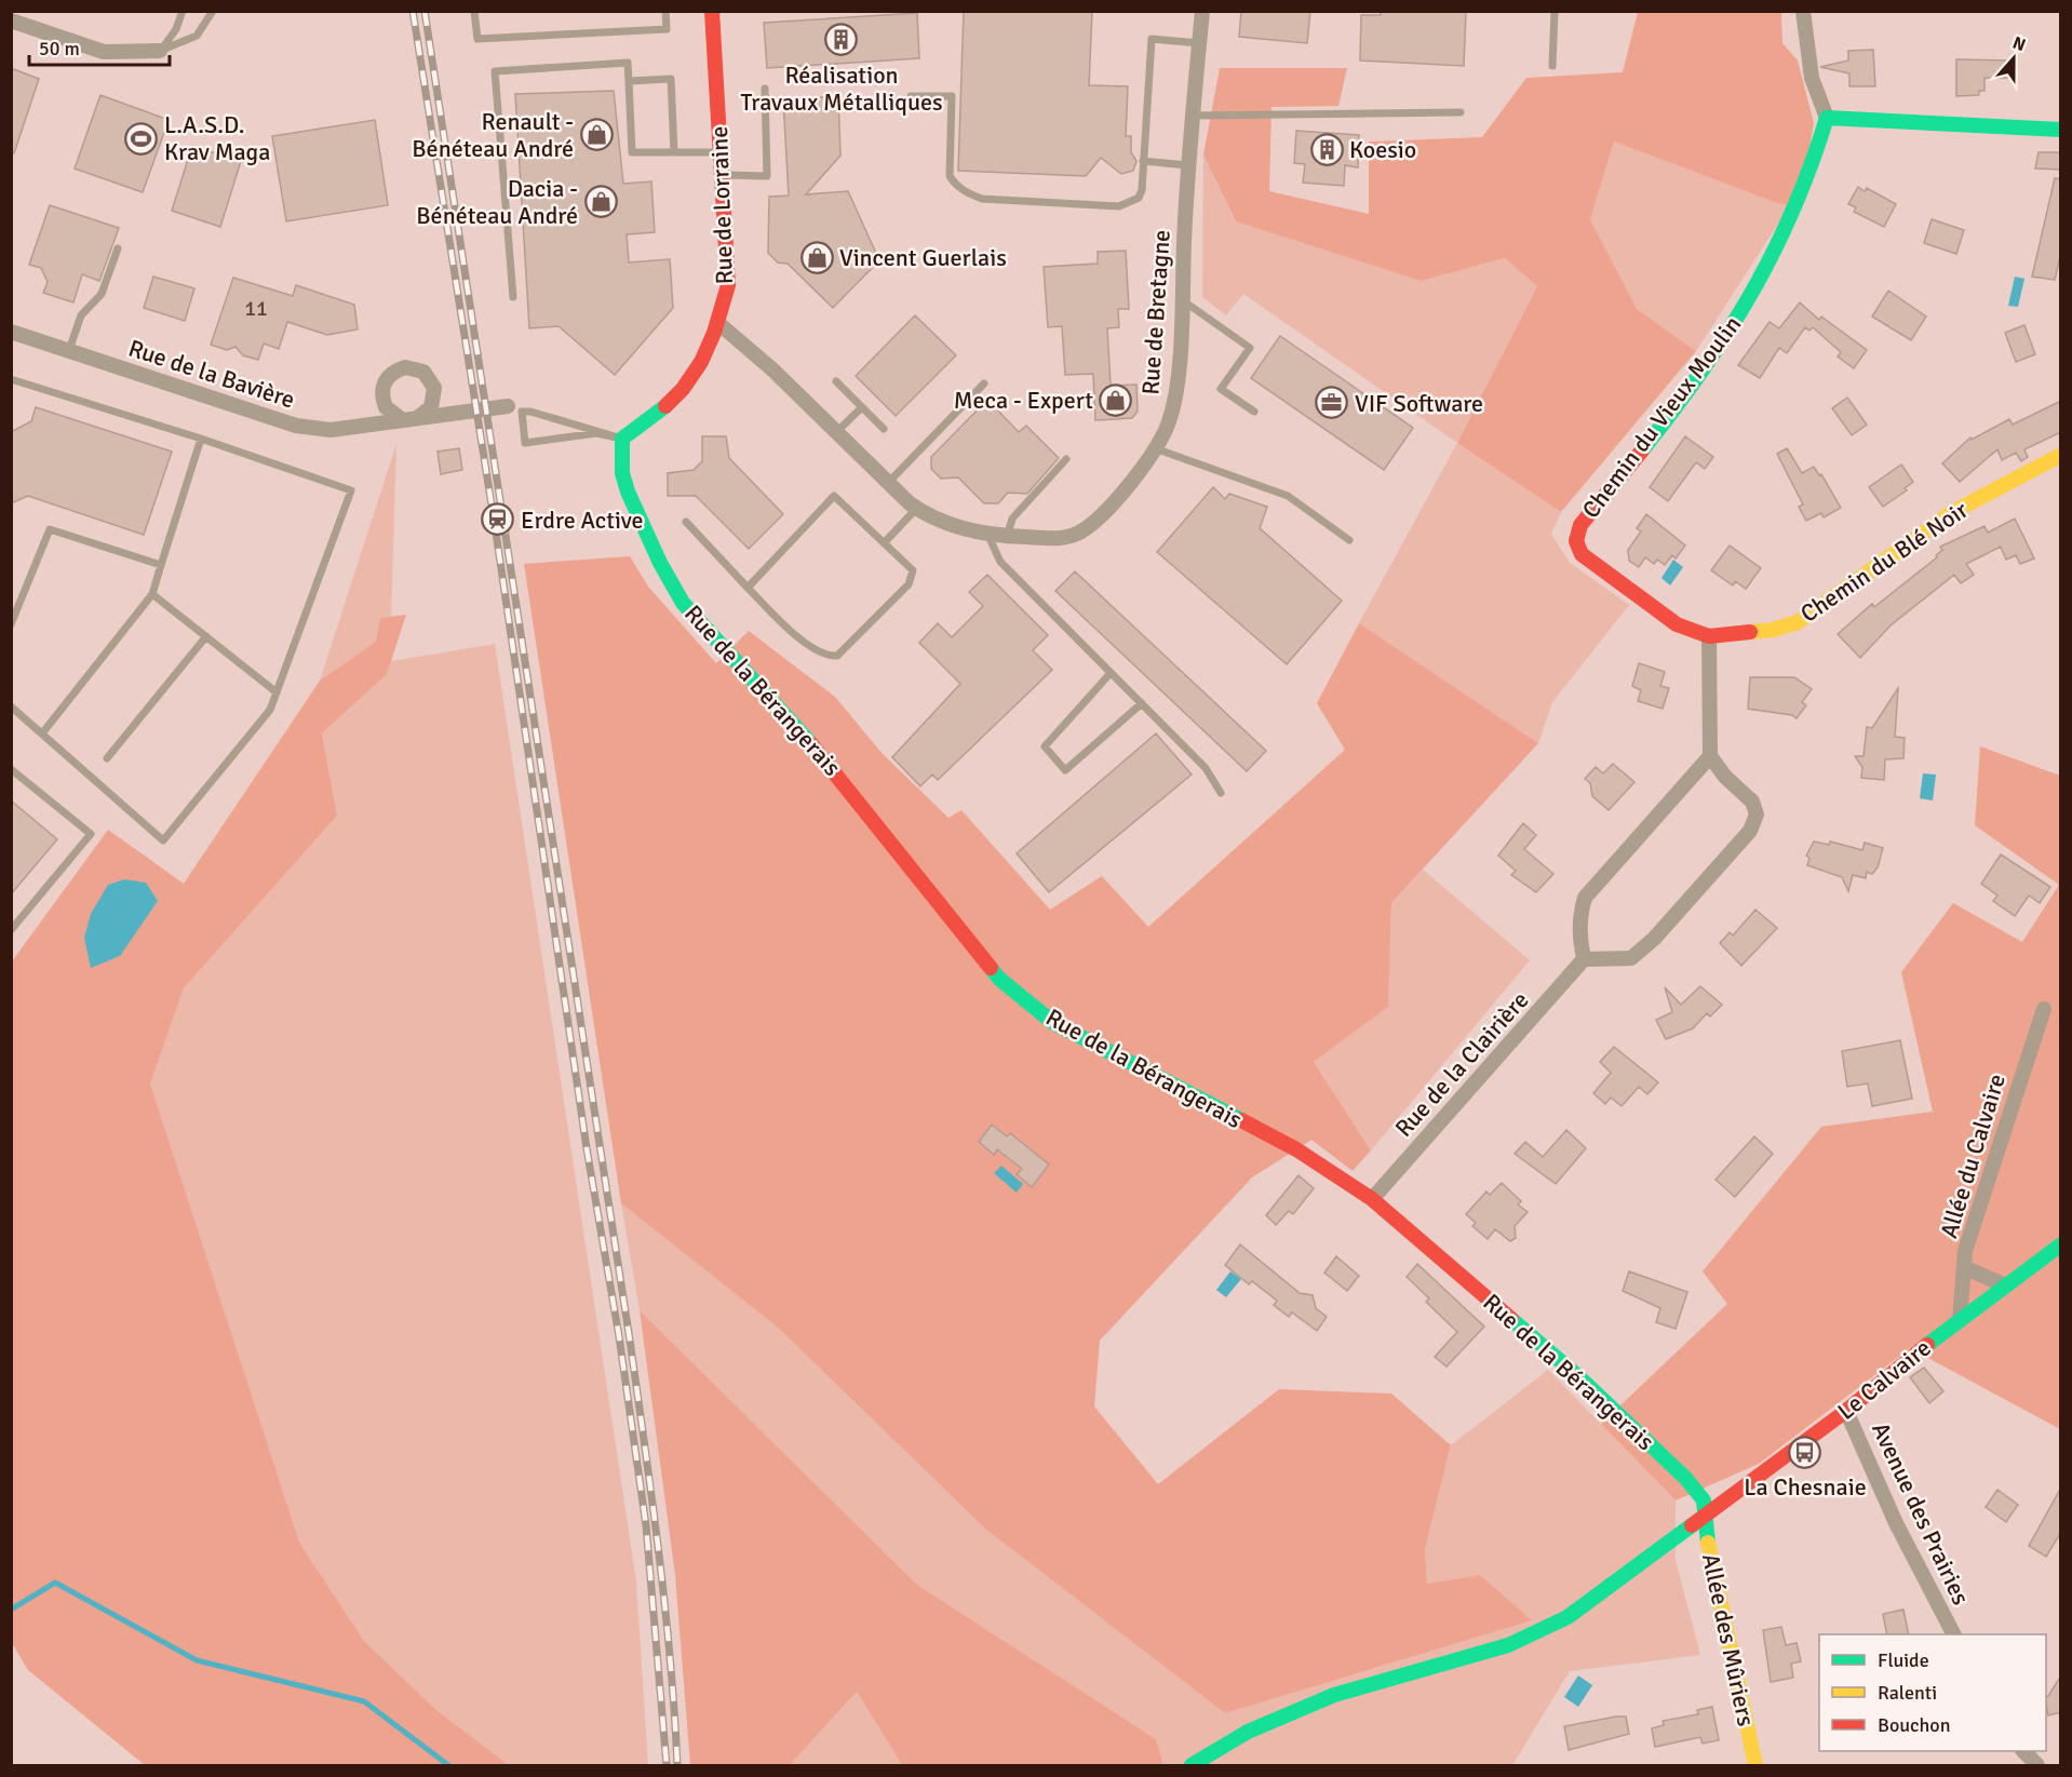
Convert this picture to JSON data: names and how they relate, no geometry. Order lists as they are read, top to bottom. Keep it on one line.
{"streets":{"street":["Rue de Lorraine","Rue de Bretagne","Rue de la Bavière","Chemin du Vieux Moulin","Chemin du Blé Noir","Rue de la Bérangerais","Rue de la Clairière","Allée du Calvaire","Le Calvaire","Avenue des Prairies","Allée des Mûriers"]},"crossings":[["Rue de Lorraine","Rue de Bretagne"],["Rue de Lorraine","Rue de la Bérangerais"],["Chemin du Vieux Moulin","Chemin du Blé Noir"],["Rue de la Bérangerais","Rue de la Clairière"],["Rue de la Bérangerais","Le Calvaire"],["Rue de la Bérangerais","Allée des Mûriers"],["Allée du Calvaire","Le Calvaire"],["Le Calvaire","Avenue des Prairies"],["Le Calvaire","Allée des Mûriers"]],"places":{"building":["Réalisation Travaux Métalliques","Koesio"],"shop":["Renault - Bénéteau André","Dacia - Bénéteau André","Vincent Guerlais","Meca - Expert"],"sports":["L.A.S.D. Krav Maga"],"office":["VIF Software"],"station":["Erdre Active"],"bus stop":["La Chesnaie"]},"house_numbers":["11"],"legend":["Fluide","Ralenti","Bouchon"],"scale_bar":"50 m","north":"top"}
